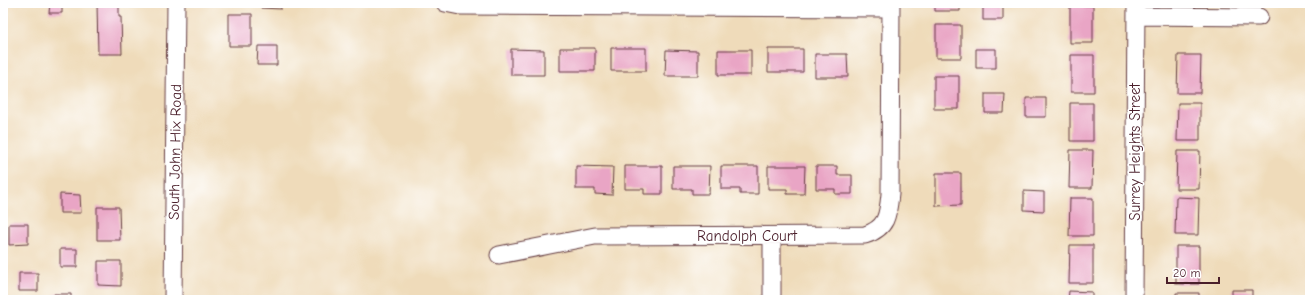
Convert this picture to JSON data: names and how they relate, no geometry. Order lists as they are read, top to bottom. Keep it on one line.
{"streets":{"street":["South John Hix Road","Surrey Heights Street","Randolph Court"]},"scale_bar":"20 m"}
